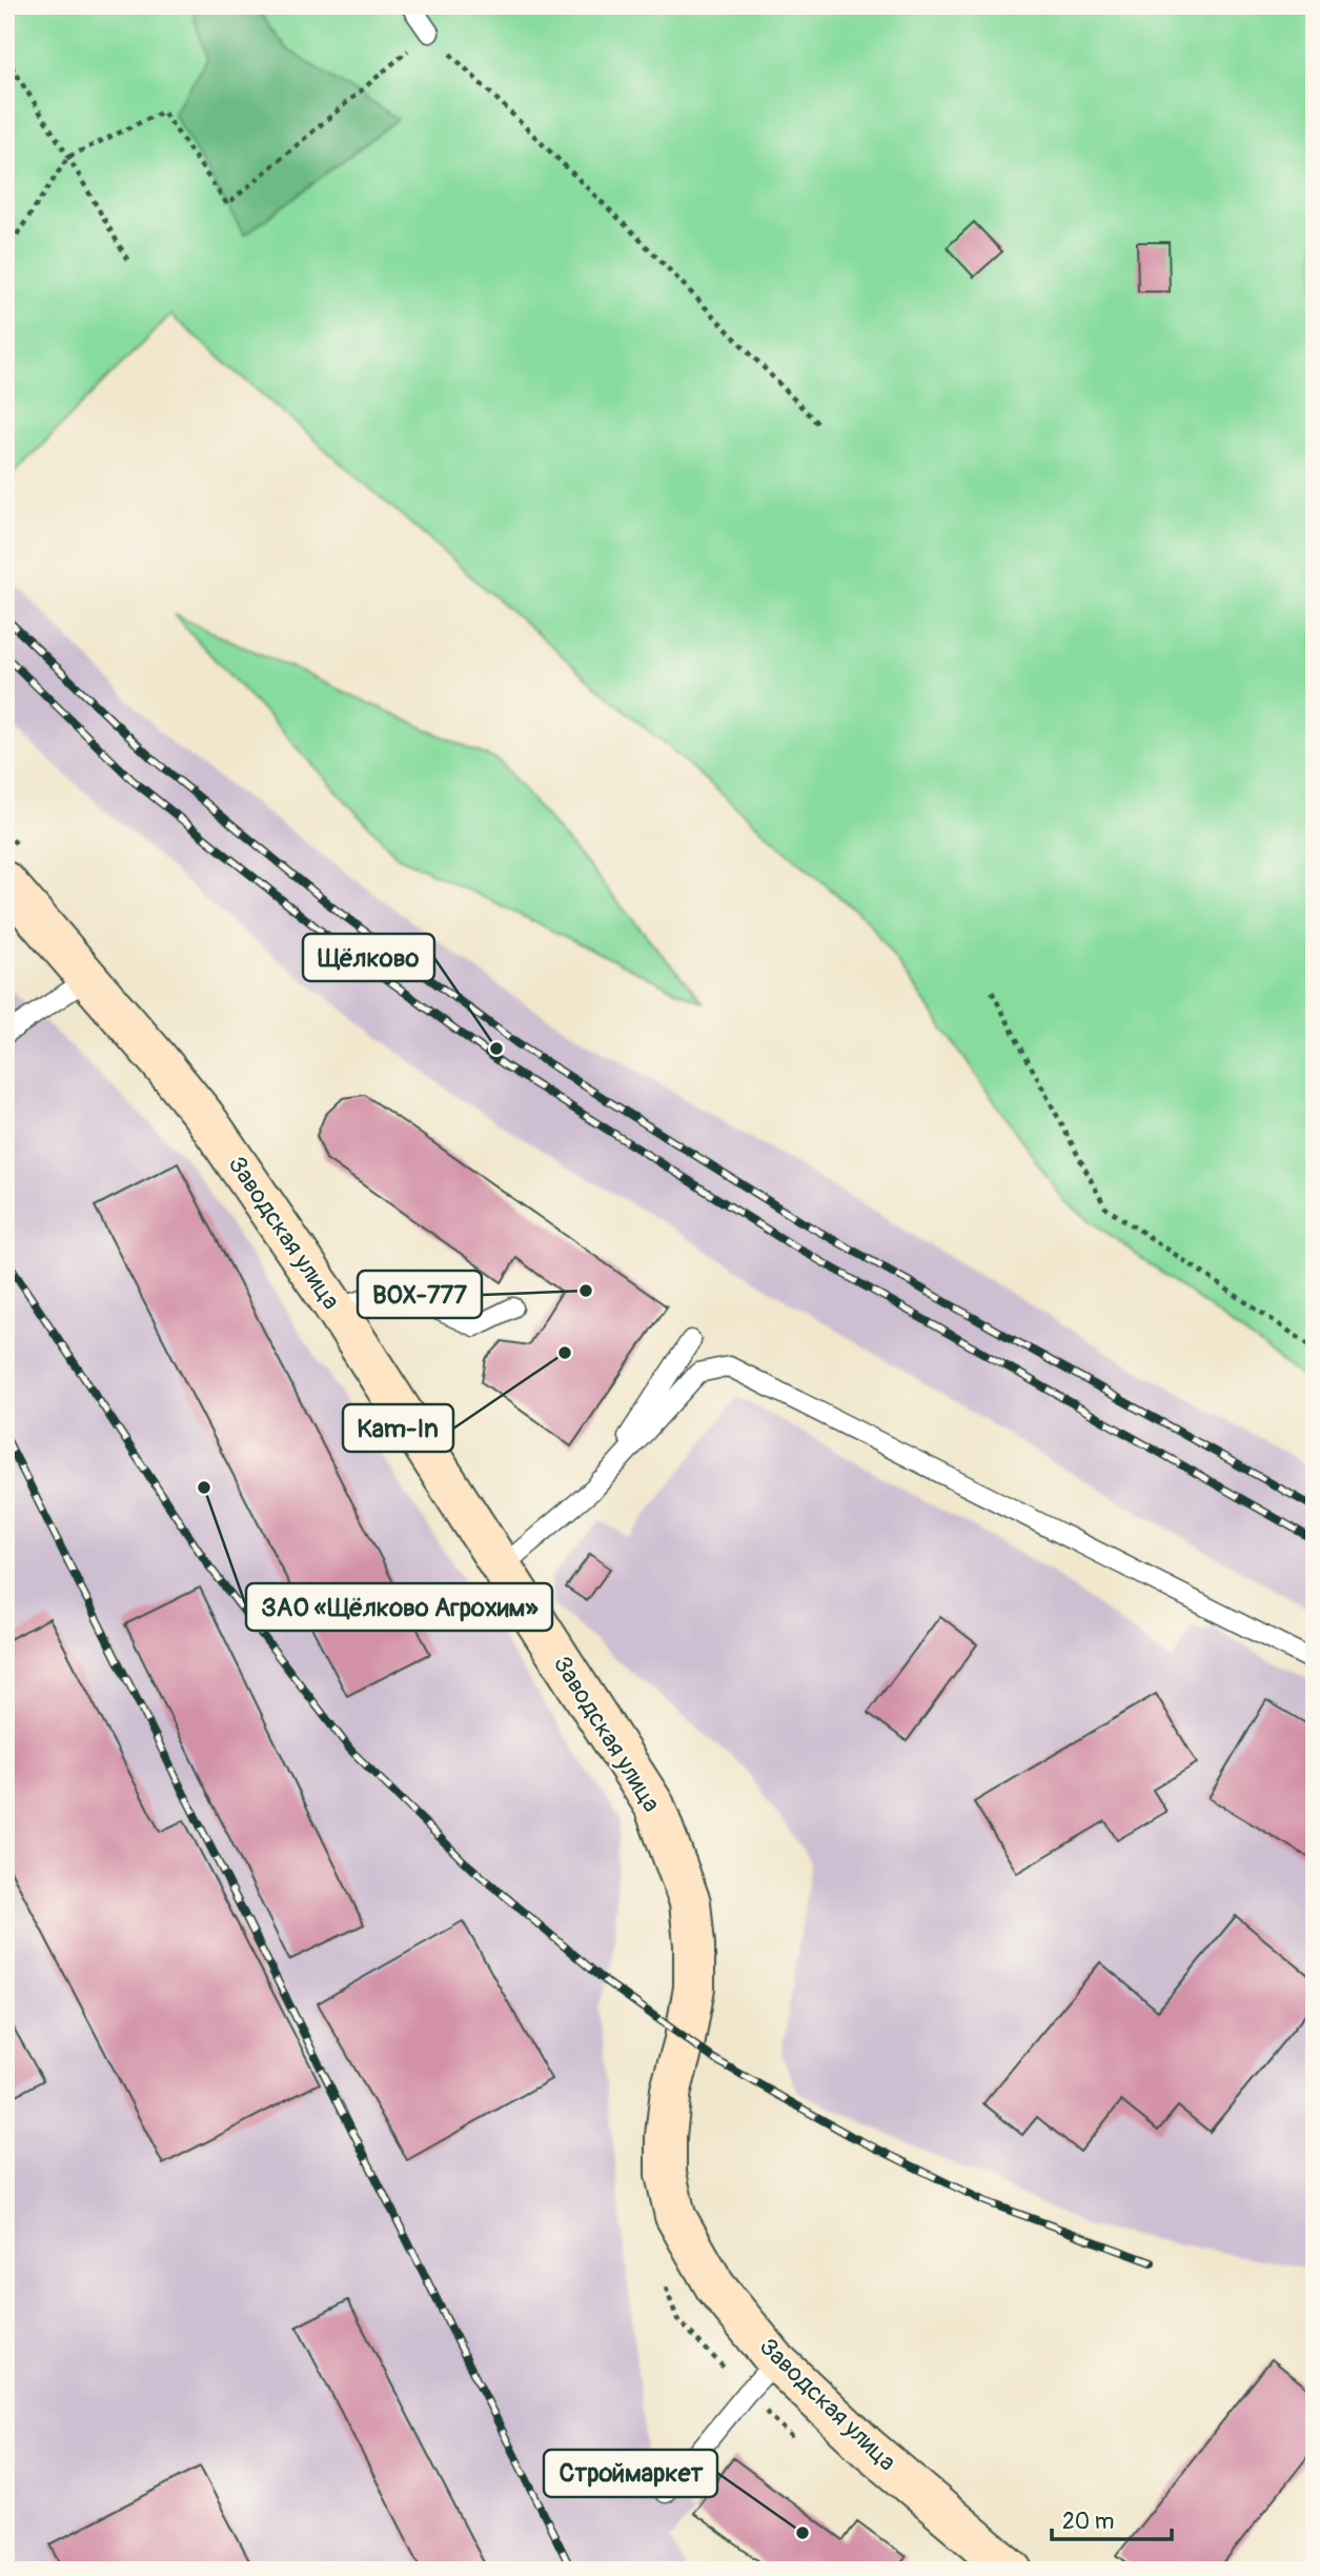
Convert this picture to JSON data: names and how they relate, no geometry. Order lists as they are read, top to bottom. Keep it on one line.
{"streets":{"main road":["Заводская улица"]},"places":["Щёлково","ВОХ-777","Kam-In","ЗАО «Щёлково Агрохим»","Строймаркет"],"scale_bar":"20 m"}
